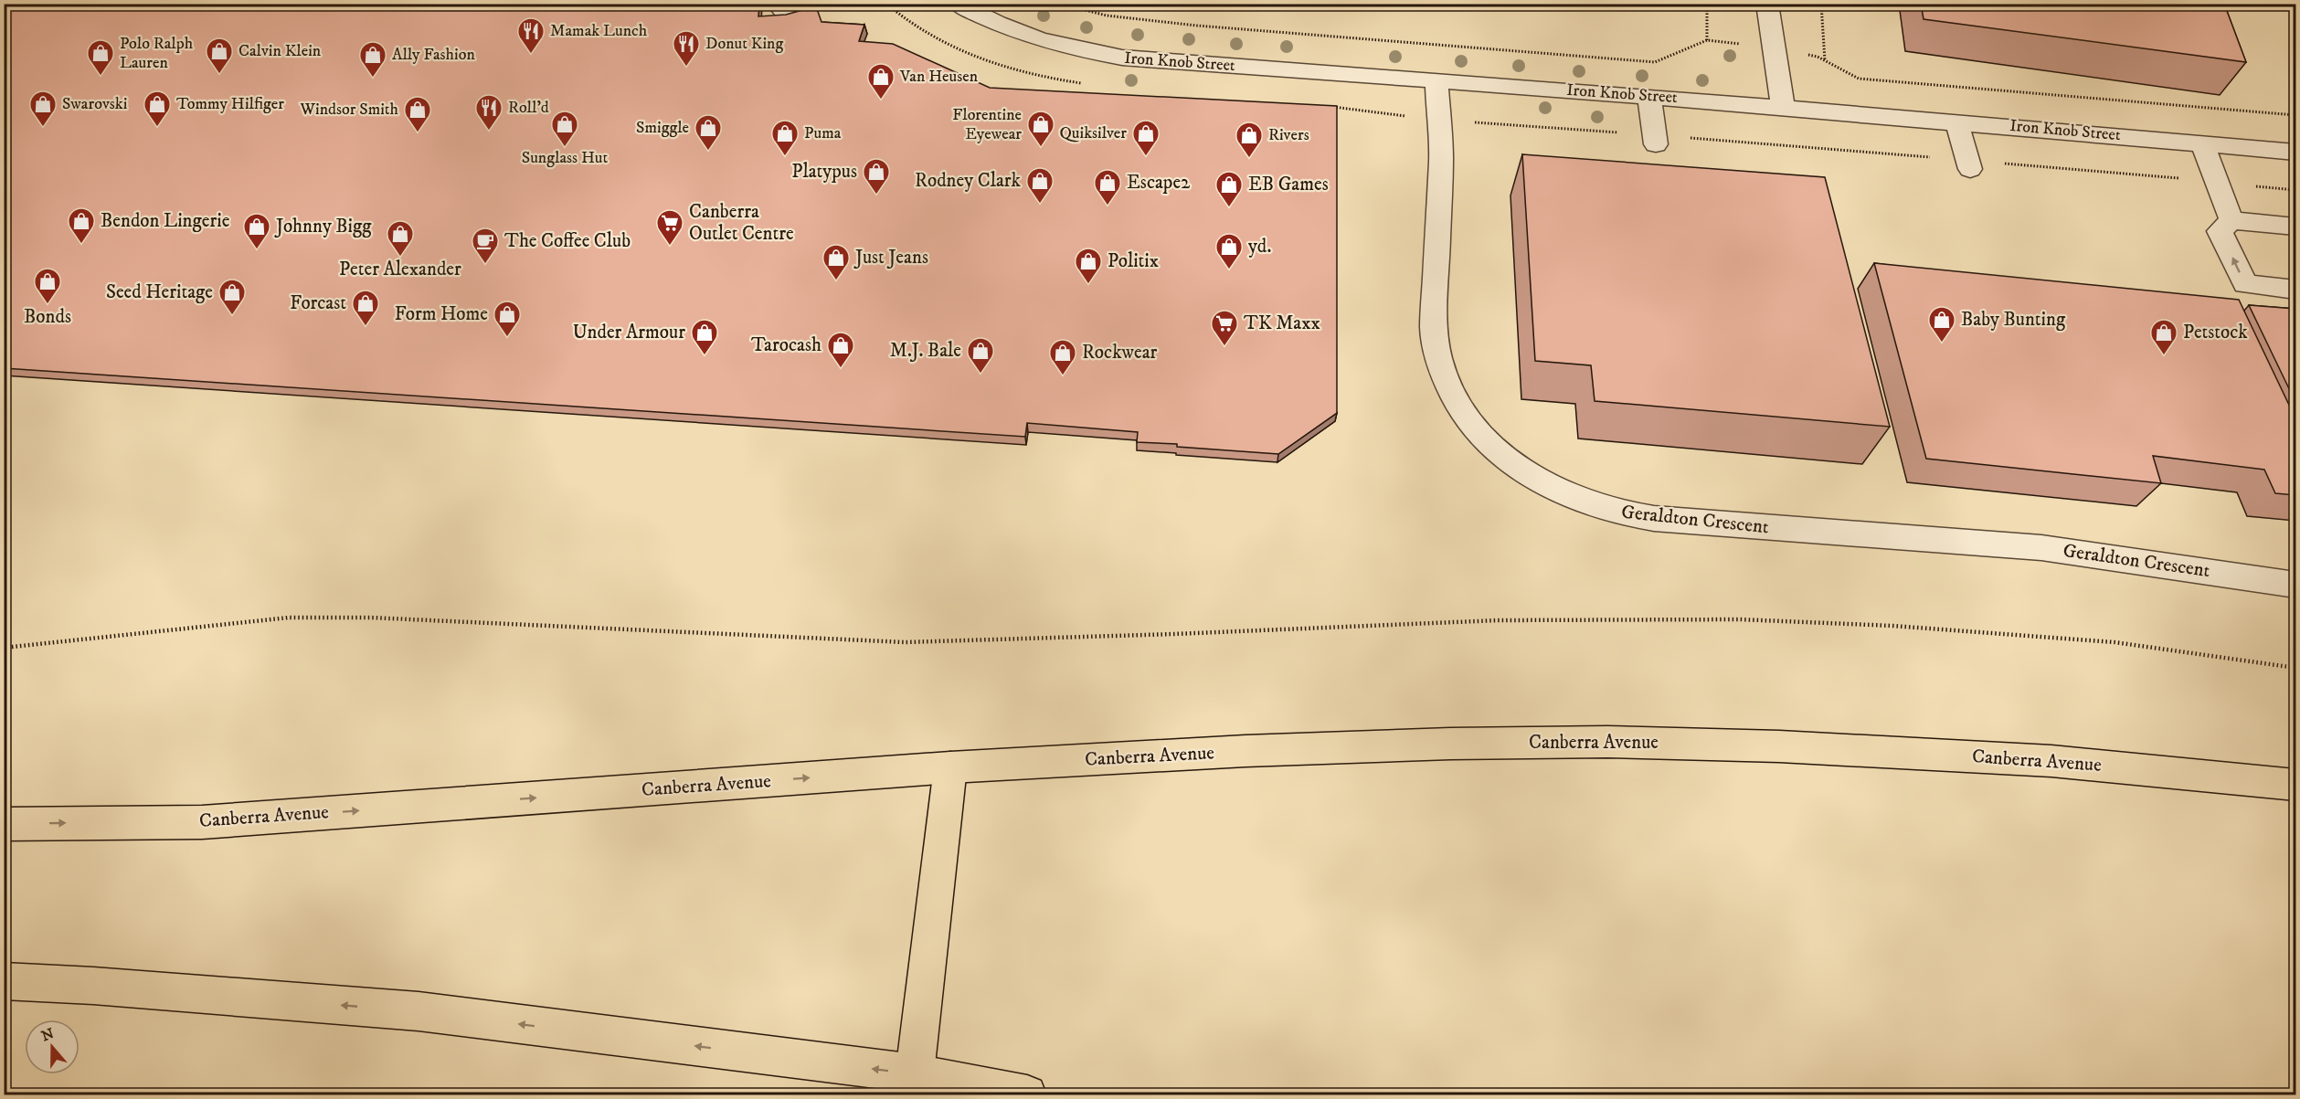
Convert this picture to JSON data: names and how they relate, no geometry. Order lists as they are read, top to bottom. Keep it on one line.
{"streets":{"main road":["Canberra Avenue"],"street":["Iron Knob Street","Geraldton Crescent"]},"crossings":[["Iron Knob Street","Geraldton Crescent"]],"places":{"restaurant":["Mamak Lunch","Donut King","Roll'd"],"shop":["Calvin Klein","Polo Ralph Lauren","Ally Fashion","Van Heusen","Swarovski","Tommy Hilfiger","Windsor Smith","Sunglass Hut","Florentine Eyewear","Smiggle","Puma","Quiksilver","Rivers","Platypus","Rodney Clark","Escape2","EB Games","Bendon Lingerie","Johnny Bigg","Peter Alexander","yd.","Just Jeans","Politix","Bonds","Seed Heritage","Forcast","Form Home","Baby Bunting","Under Armour","Petstock","Tarocash","M.J. Bale","Rockwear"],"supermarket":["Canberra Outlet Centre","TK Maxx"],"cafe":["The Coffee Club"]},"north":"top"}
